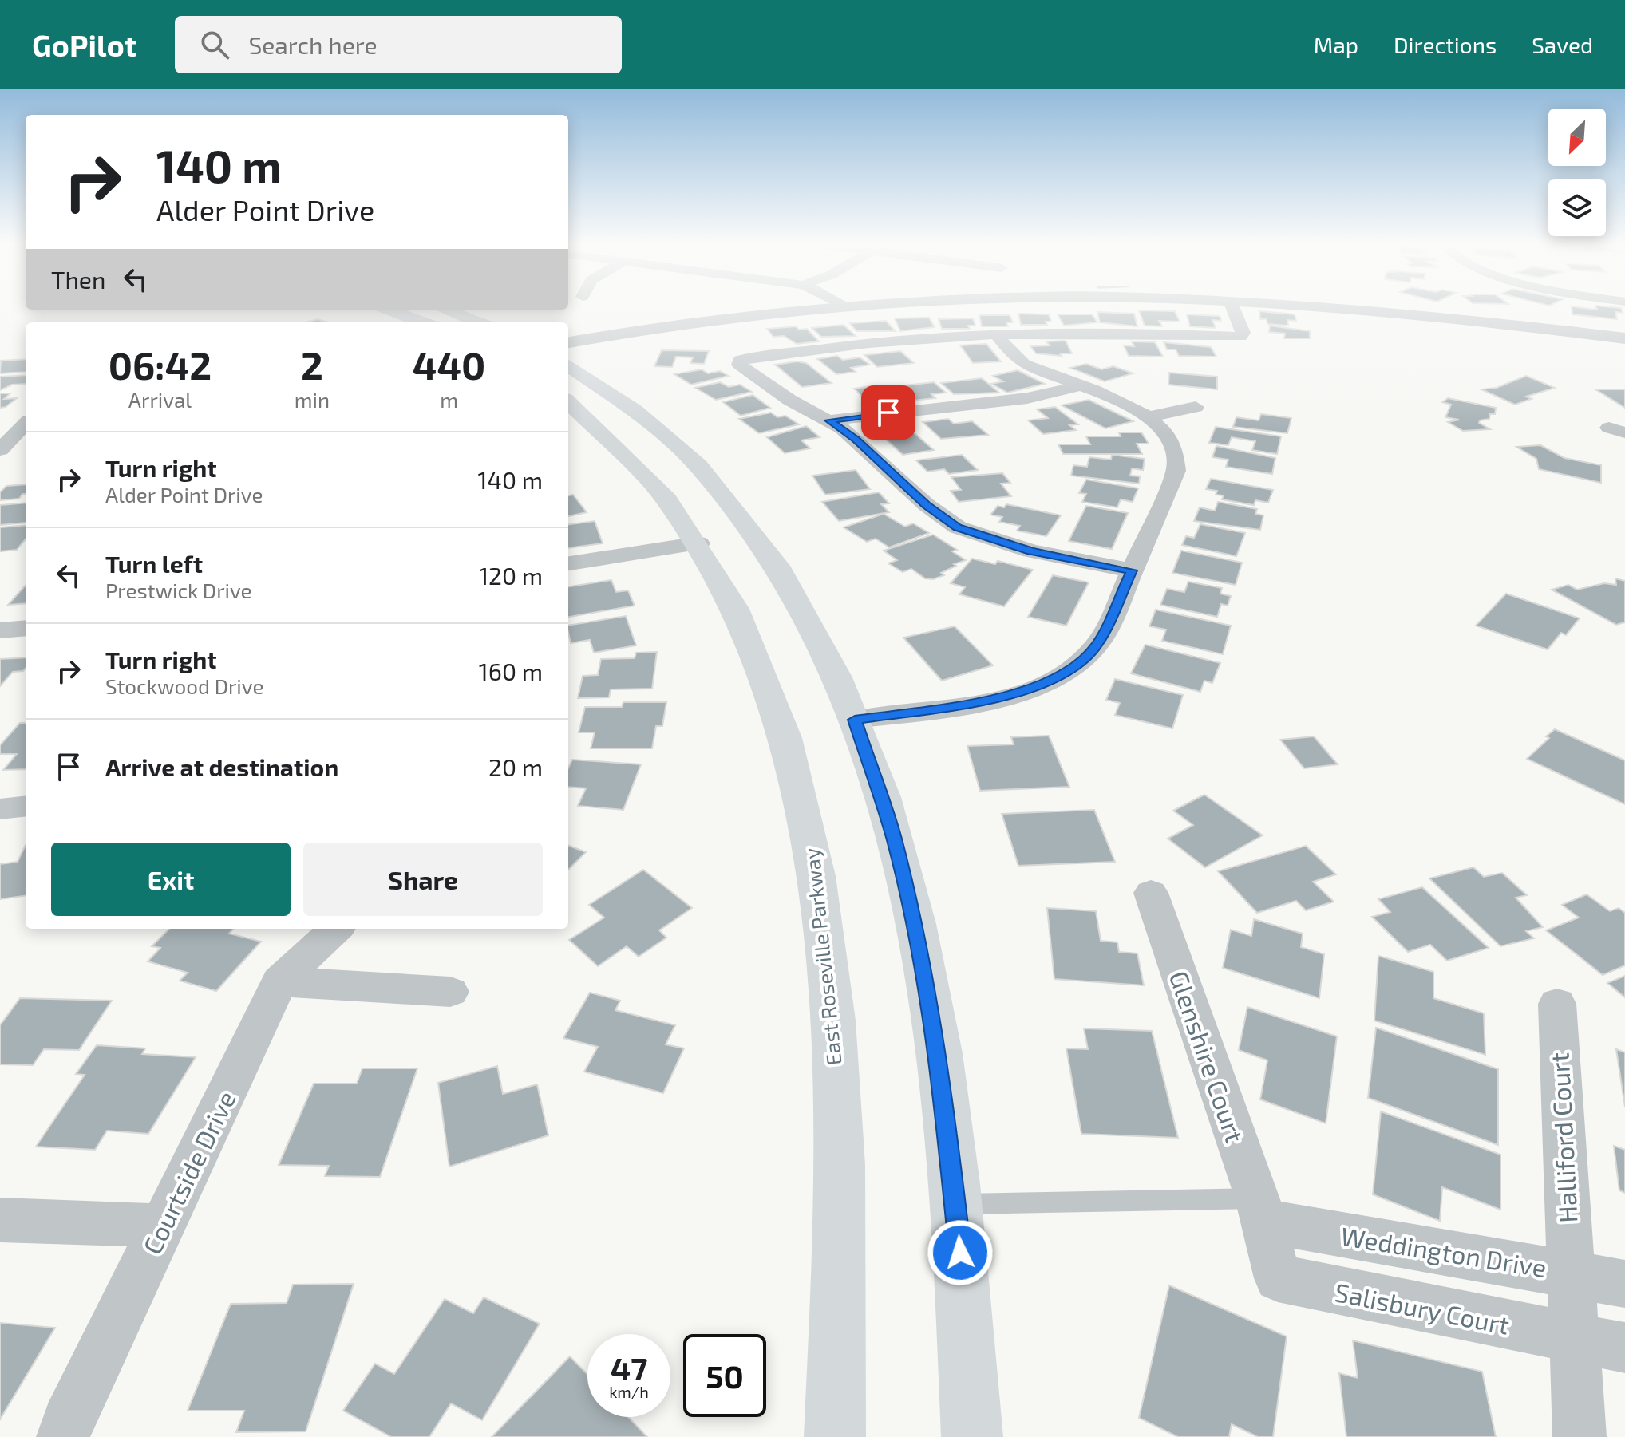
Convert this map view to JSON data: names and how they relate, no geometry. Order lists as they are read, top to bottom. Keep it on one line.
{"streets":{"main road":["East Roseville Parkway"],"street":["Glenshire Court","Halliford Court","Courtside Drive","Weddington Drive","Salisbury Court"]},"crossings":[["Glenshire Court","Weddington Drive"],["Glenshire Court","Salisbury Court"],["Halliford Court","Weddington Drive"],["Halliford Court","Salisbury Court"],["Weddington Drive","Salisbury Court"]],"north":"bottom left","page":{"header":"GoPilot","search":"Search here","nav":["Map","Directions","Saved"],"turn":["140 m","Alder Point Drive"],"then":"Then","eta":["06:42","Arrival","2","min","440","m"],"list":[{"name":"Turn right","note":"Alder Point Drive","value":"140 m"},{"name":"Turn left","note":"Prestwick Drive","value":"120 m"},{"name":"Turn right","note":"Stockwood Drive","value":"160 m"},{"name":"Arrive at destination","value":"20 m"}],"buttons":["Exit","Share"],"speed":"47 km/h","limit":"50"}}
